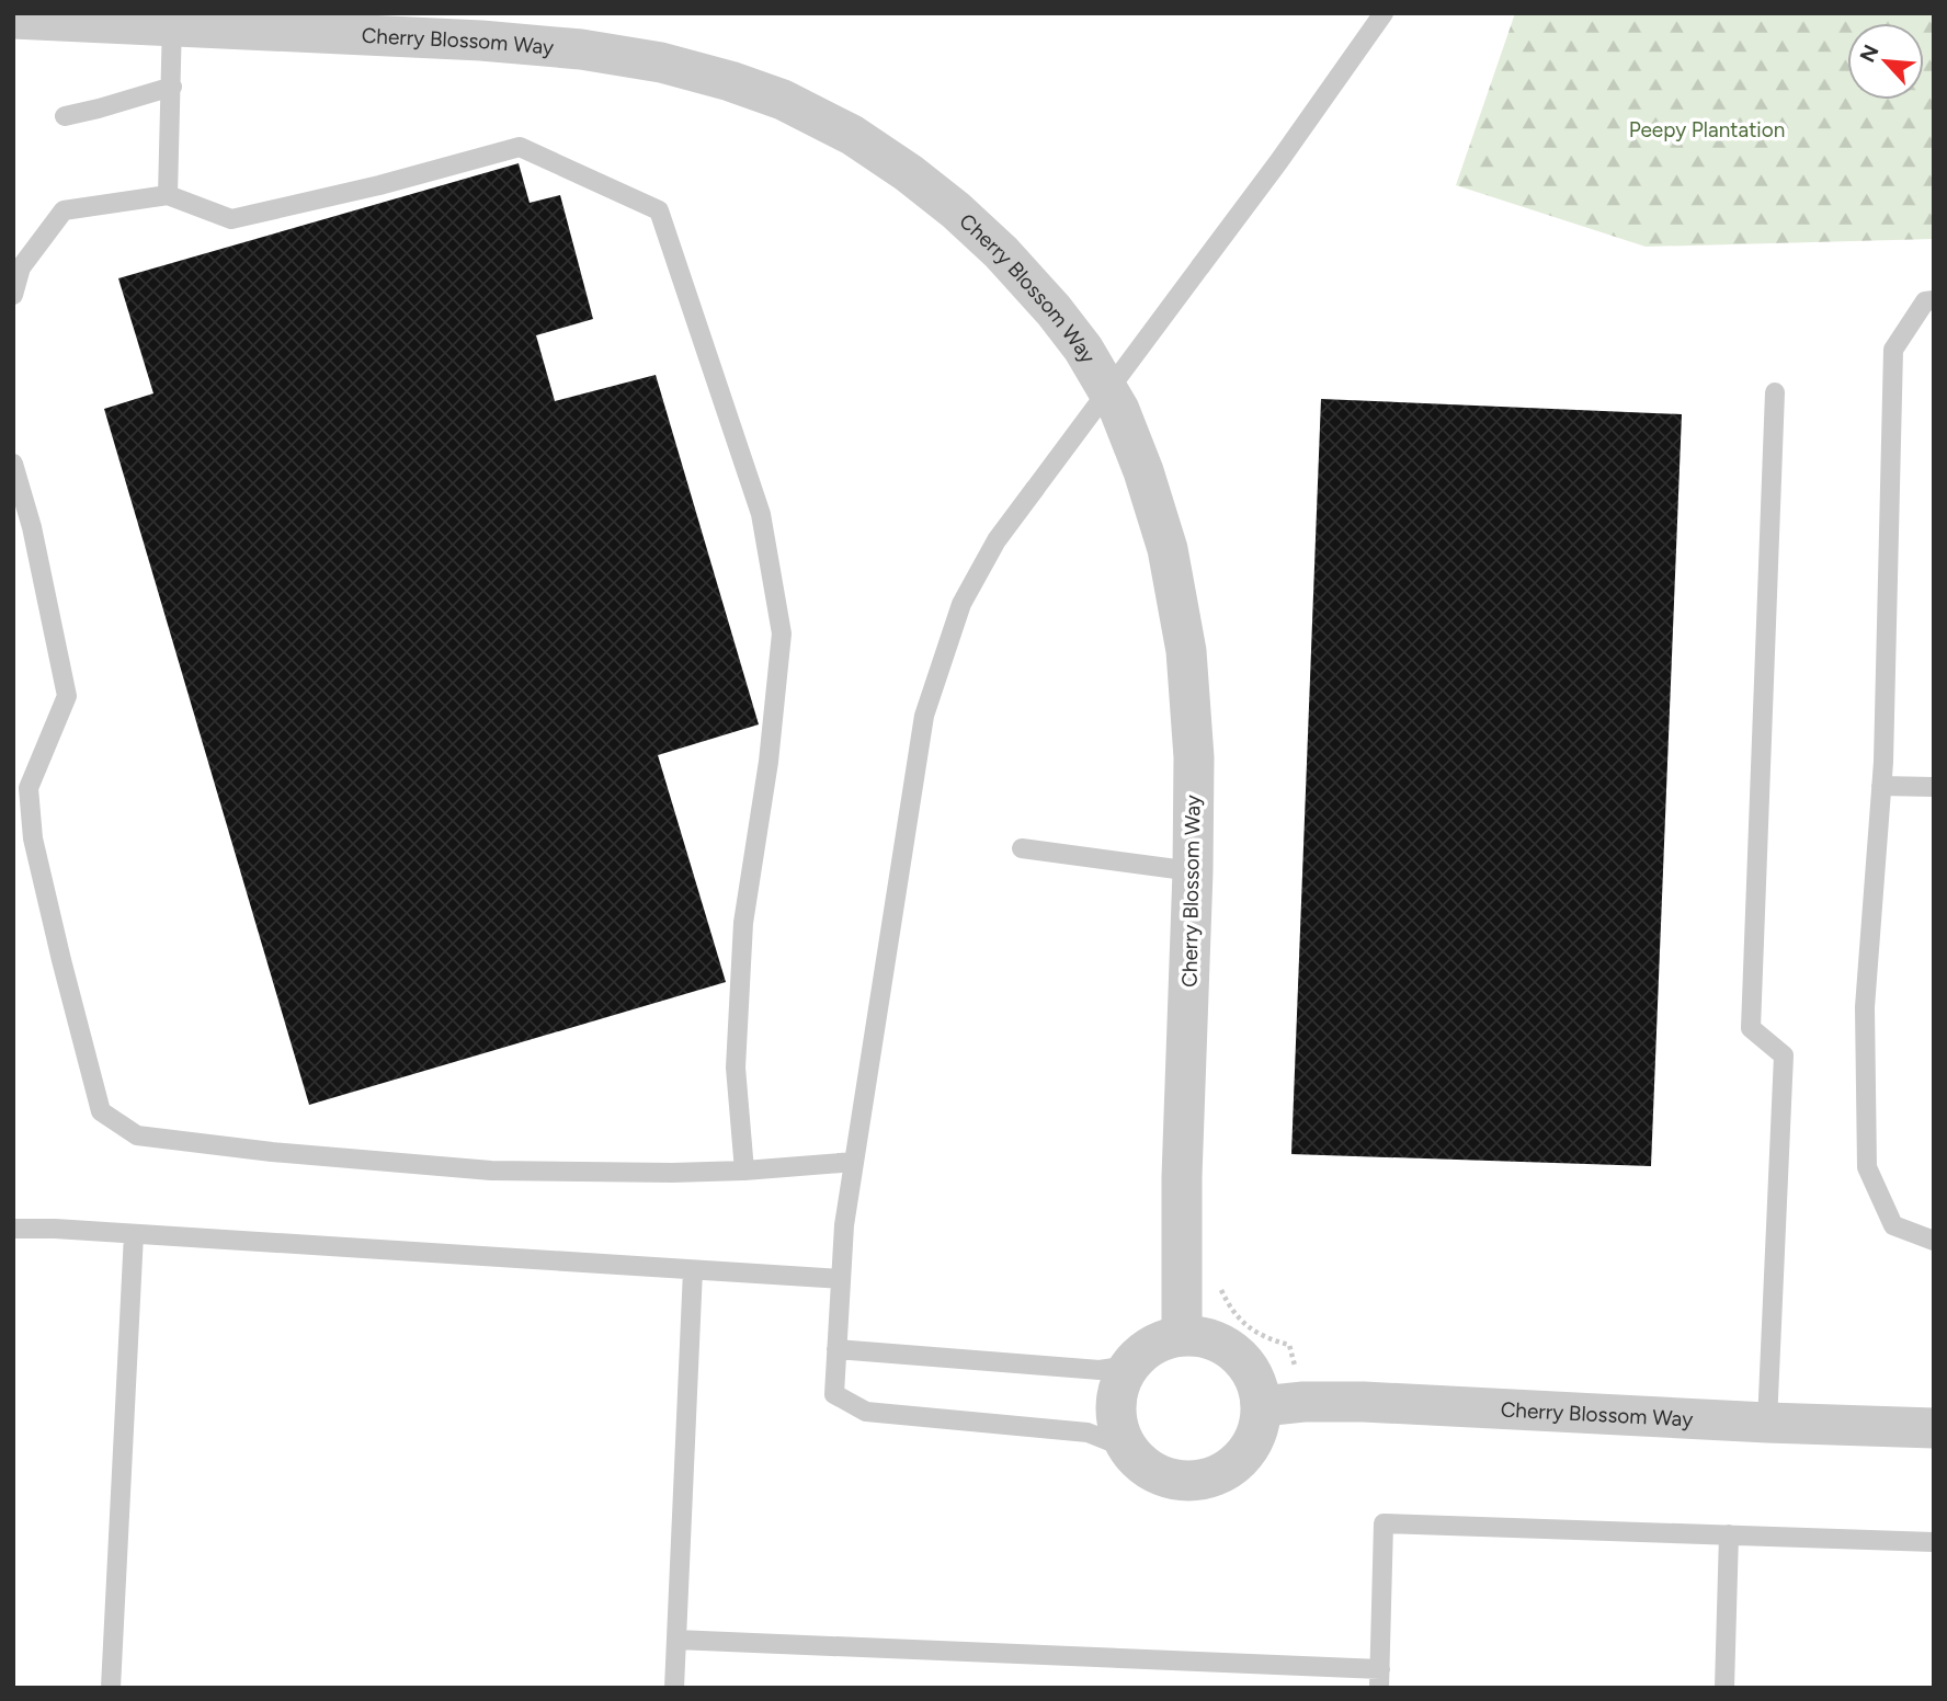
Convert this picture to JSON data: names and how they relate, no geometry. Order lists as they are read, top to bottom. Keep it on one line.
{"streets":{"street":["Cherry Blossom Way"]},"parks":["Peepy Plantation"],"north":"top left"}
